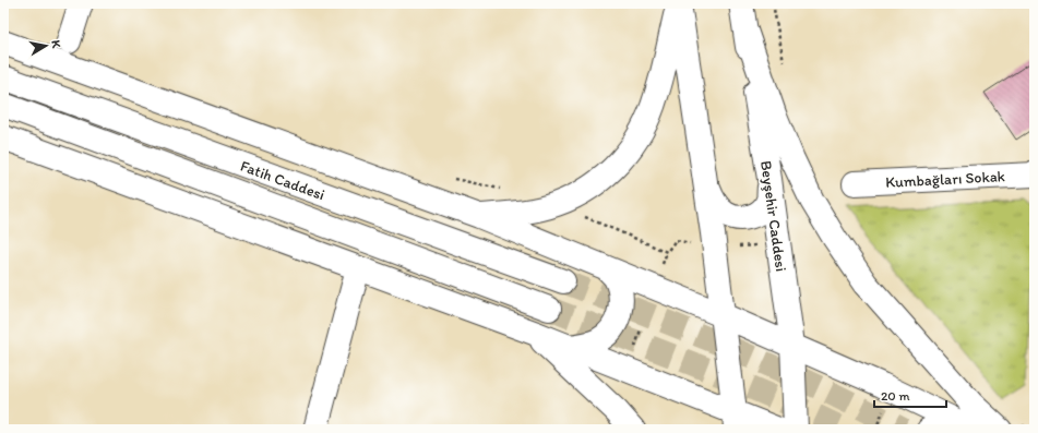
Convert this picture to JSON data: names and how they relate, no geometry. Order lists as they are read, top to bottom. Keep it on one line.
{"streets":{"main road":["Kumbağları Sokak","Fatih Caddesi","Beyşehir Caddesi"]},"scale_bar":"20 m","north":"right"}
